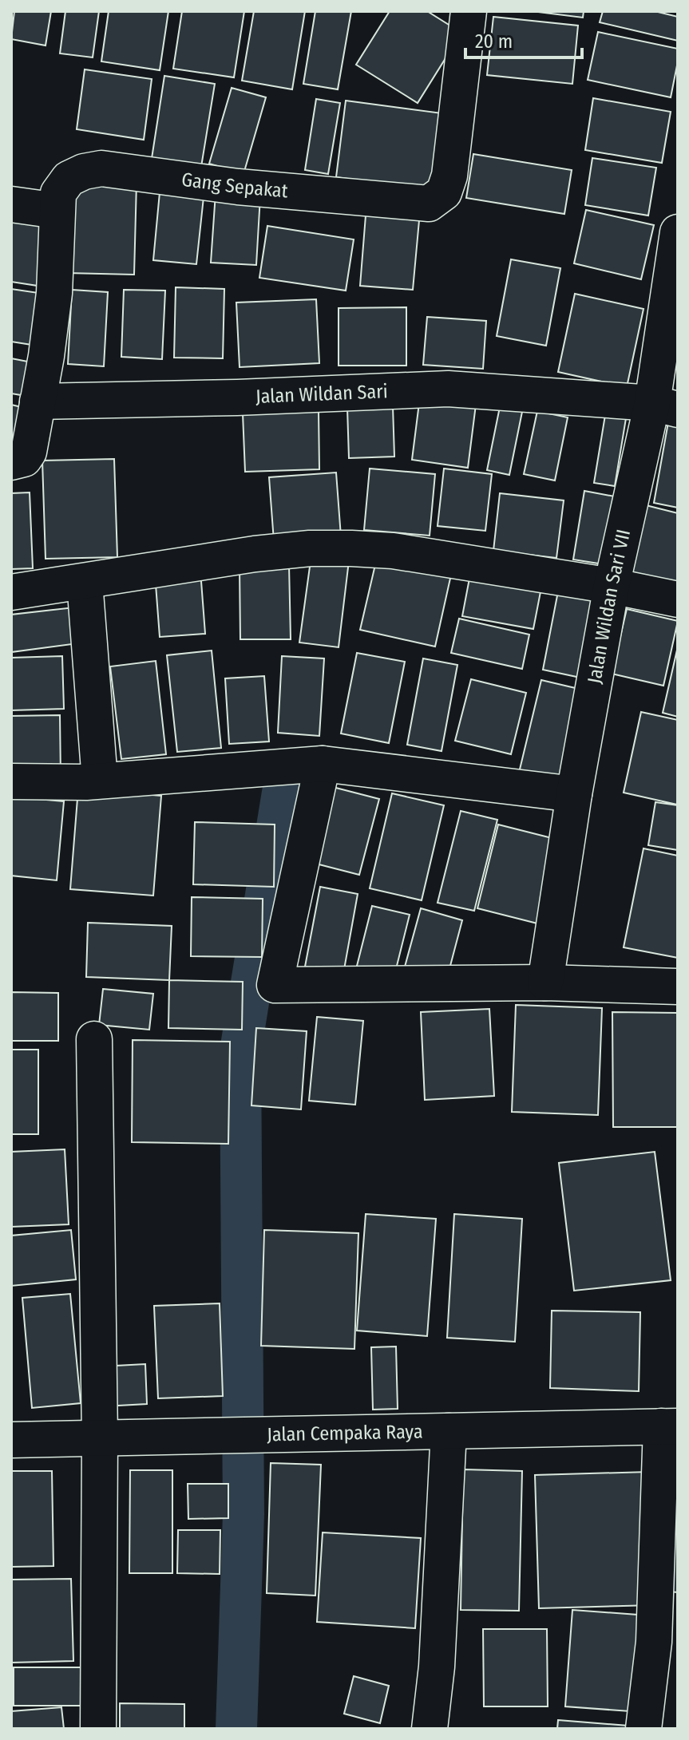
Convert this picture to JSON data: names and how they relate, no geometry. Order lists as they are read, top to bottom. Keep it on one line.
{"streets":{"street":["Gang Sepakat","Jalan Wildan Sari","Jalan Wildan Sari VII","Jalan Cempaka Raya"]},"crossings":[["Gang Sepakat","Jalan Wildan Sari"],["Jalan Wildan Sari","Jalan Wildan Sari VII"]],"scale_bar":"20 m"}
